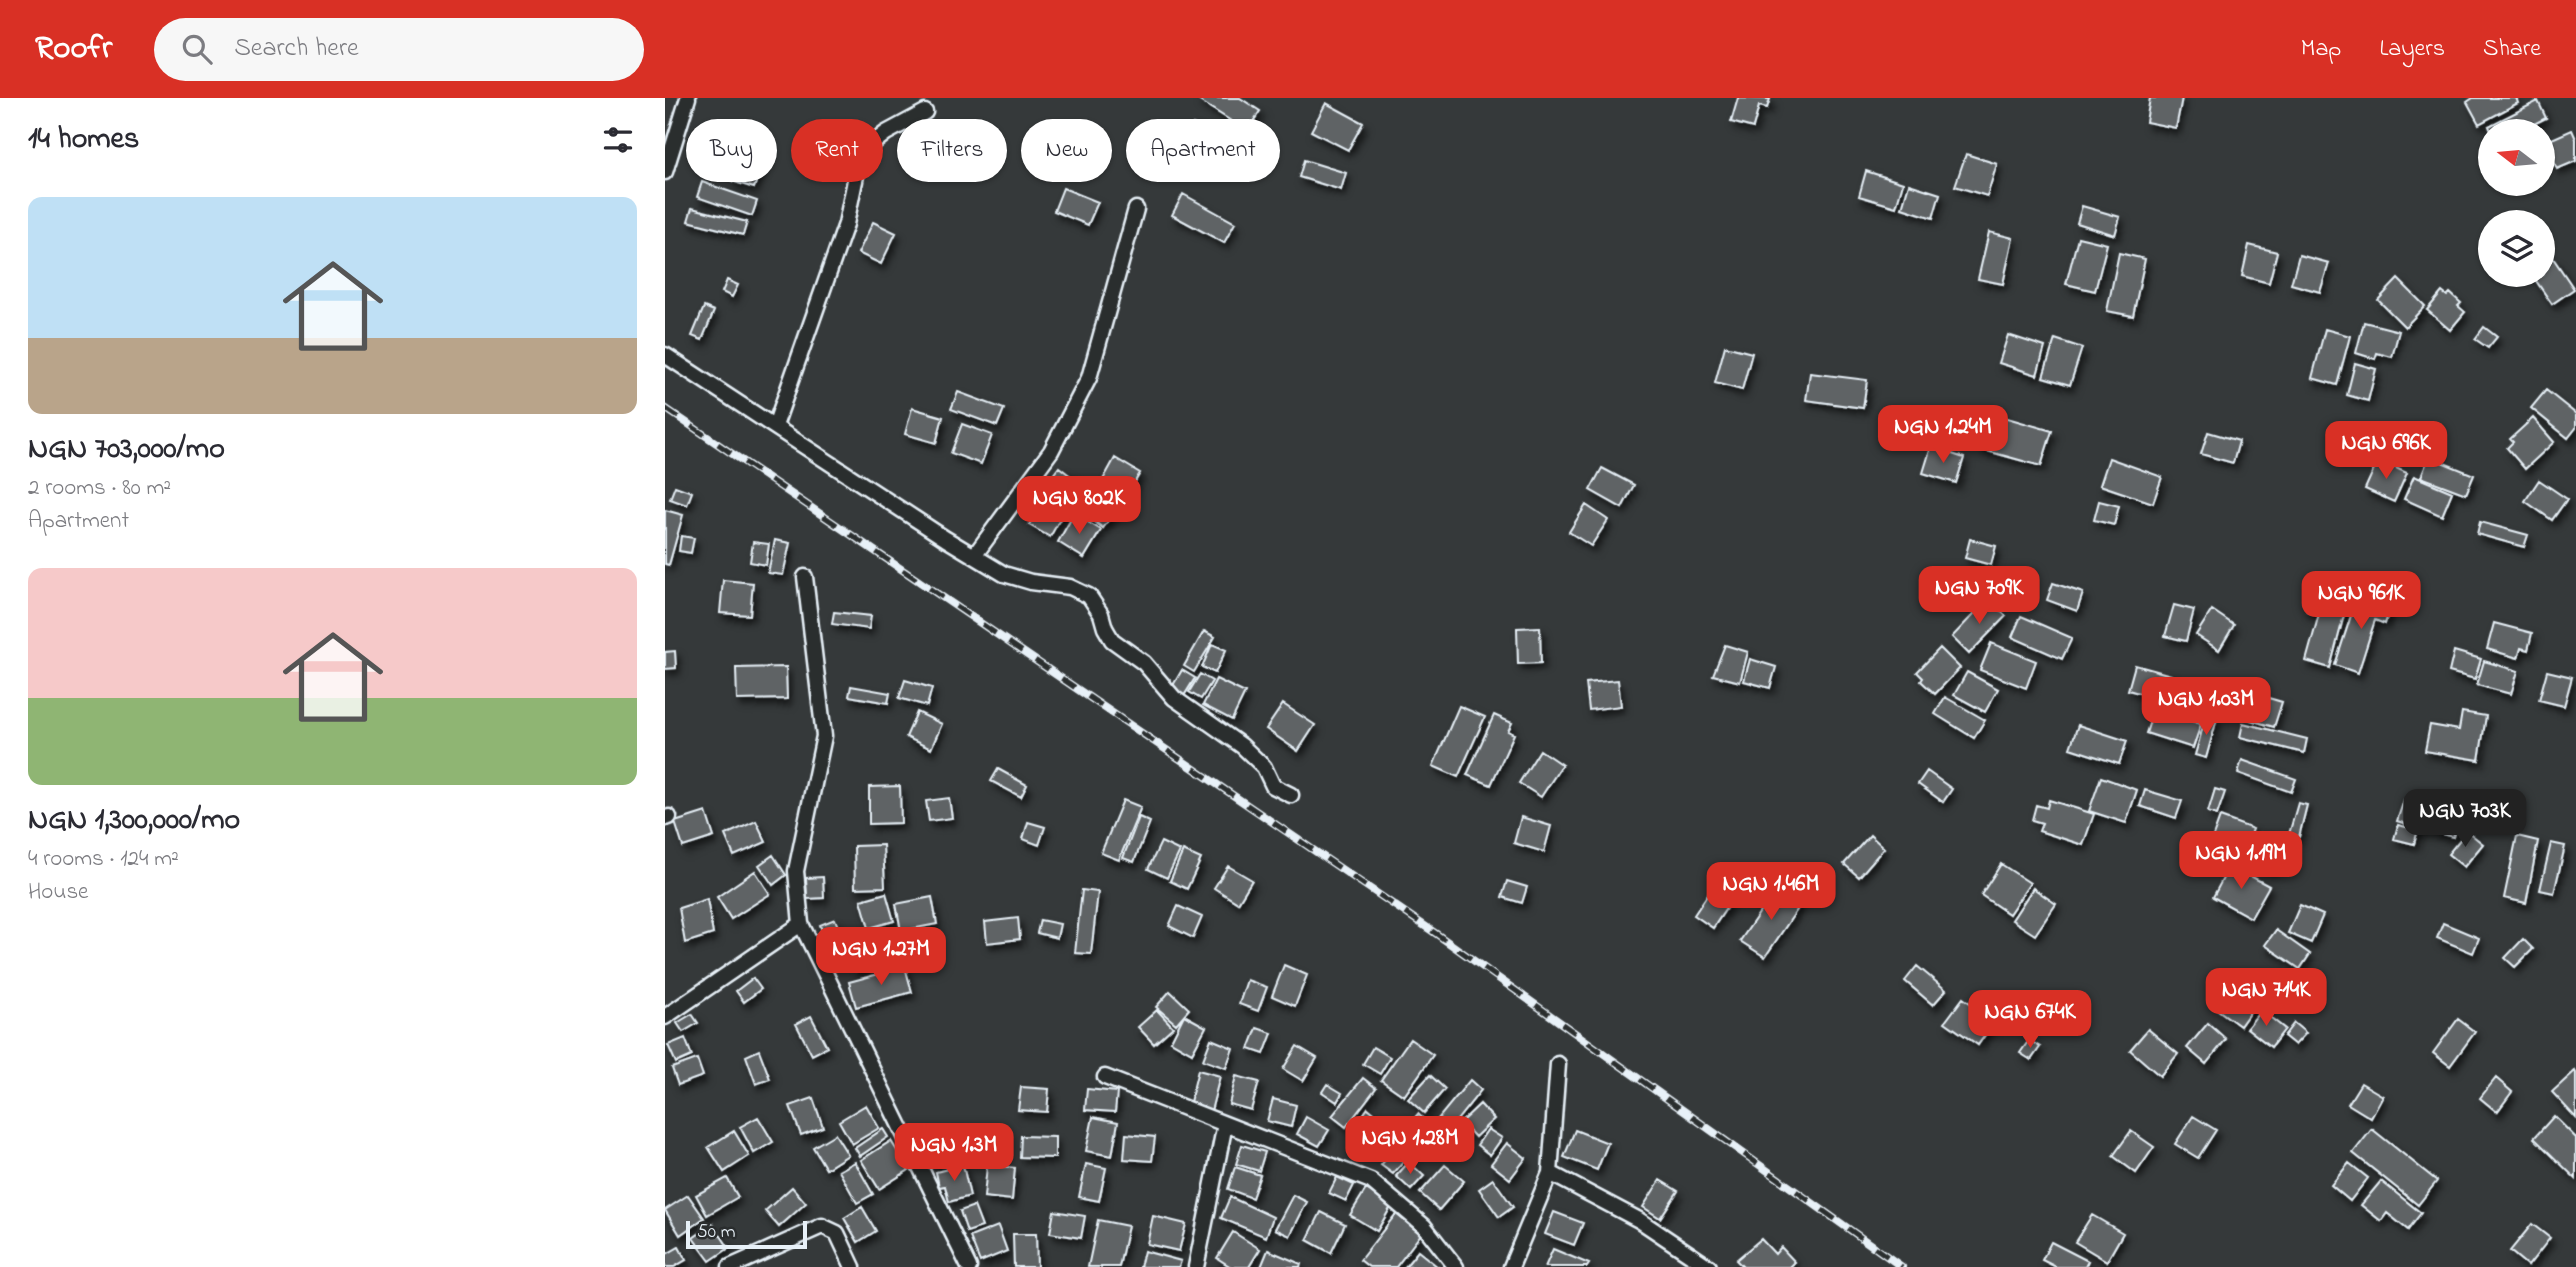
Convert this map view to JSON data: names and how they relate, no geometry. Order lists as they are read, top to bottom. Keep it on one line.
{"scale_bar":"50 m","north":"left","page":{"header":"Roofr","search":"Search here","nav":["Map","Layers","Share"],"heading":"14 homes","chip":["Buy","Rent","Filters","New","Apartment"],"list":[{"name":"NGN 703,000/mo","note":"2 rooms · 80 m² · Apartment"},{"name":"NGN 1,300,000/mo","note":"4 rooms · 124 m² · House"}],"price":["NGN 1.24M","NGN 696K","NGN 802K","NGN 709K","NGN 961K","NGN 1.03M","NGN 703K","NGN 1.19M","NGN 1.46M","NGN 1.27M","NGN 714K","NGN 674K","NGN 1.28M","NGN 1.3M"],"scale":"50 m"}}
